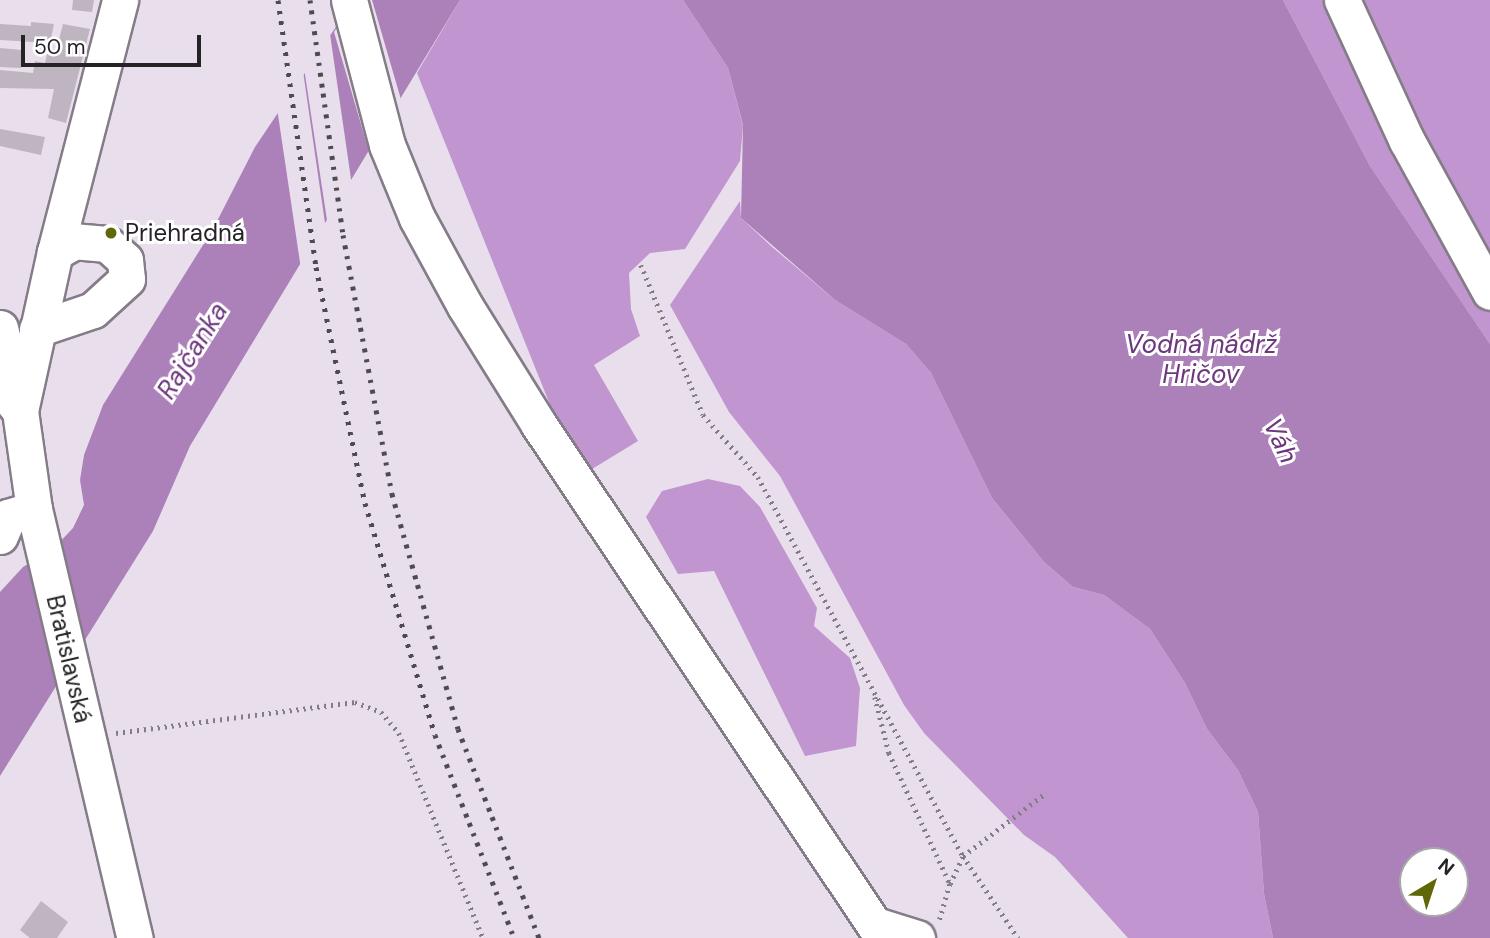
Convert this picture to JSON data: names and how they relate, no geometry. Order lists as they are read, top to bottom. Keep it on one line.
{"streets":{"street":["Bratislavská"]},"water":["Vodná nádrž Hričov","Rajčanka","Váh"],"places":["Priehradná"],"scale_bar":"50 m","north":"top right"}
